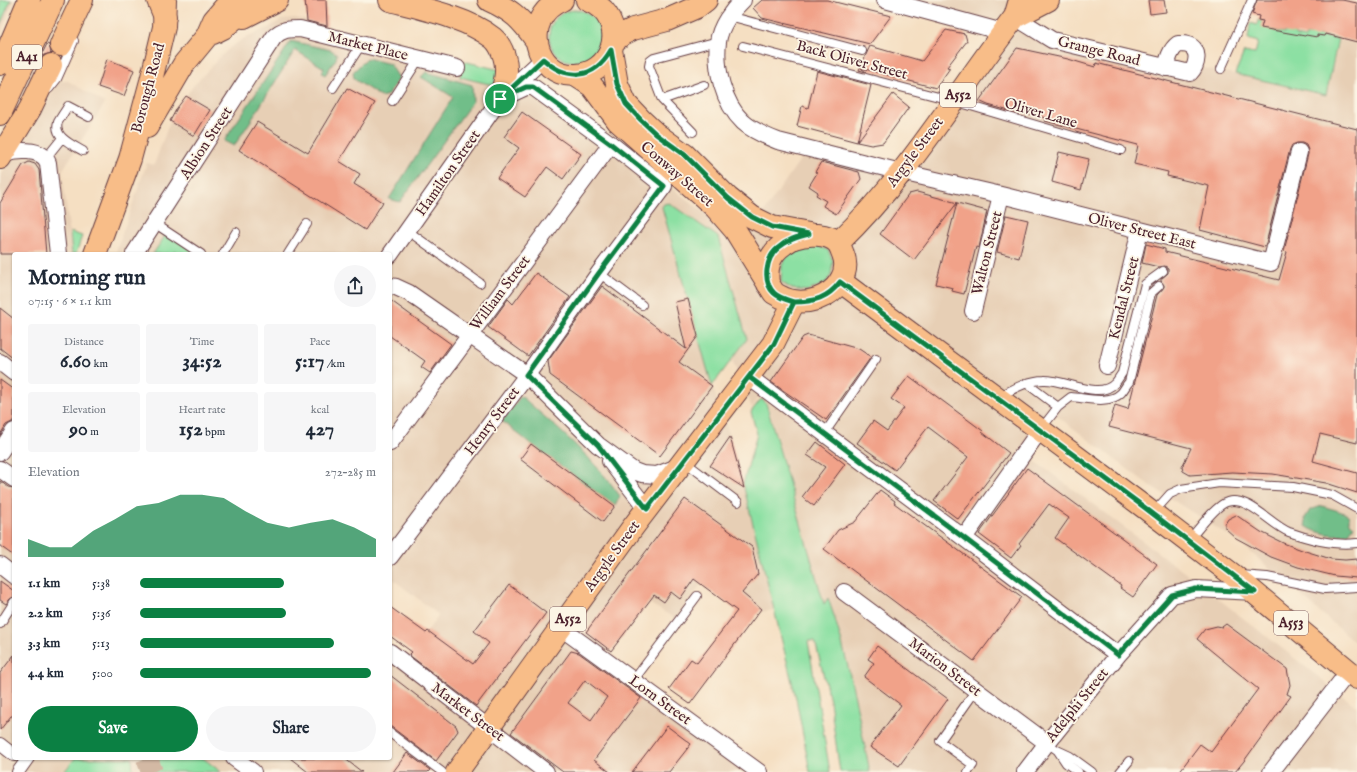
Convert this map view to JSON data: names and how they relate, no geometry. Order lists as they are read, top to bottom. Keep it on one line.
{"streets":{"main road":["A41","Borough Road","A552","Argyle Street","Conway Street","A553"],"street":["Market Place","Grange Road","Albion Street","Hamilton Street","Oliver Street East","Walton Street","William Street","Kendal Street","Henry Street","Marion Street","Lorn Street","Adelphi Street","Market Street"],"lane":["Back Oliver Street","Oliver Lane"]},"crossings":[["Market Place","Albion Street"],["Grange Road","Argyle Street"],["Back Oliver Street","Oliver Lane"],["Back Oliver Street","Argyle Street"],["Oliver Lane","Argyle Street"],["Argyle Street","Conway Street"],["Argyle Street","Oliver Street East"],["Argyle Street","A553"],["Argyle Street","Lorn Street"],["Argyle Street","Market Street"],["Hamilton Street","Conway Street"],["Conway Street","William Street"],["Conway Street","Henry Street"],["Conway Street","A553"],["Oliver Street East","Walton Street"],["Oliver Street East","Kendal Street"],["A553","Adelphi Street"],["Marion Street","Adelphi Street"]],"page":{"heading":["Morning run","07:15 · 6 × 1.1 km"],"stats":[["Distance","6.60 km"],["Time","34:52"],["Pace","5:17 /km"],["Elevation","90 m"],["Heart rate","152 bpm"],["kcal","427"]],"chart":["Elevation","272–285 m"],"list":[{"name":"1.1 km","note":"5:38"},{"name":"2.2 km","note":"5:36"},{"name":"3.3 km","note":"5:13"},{"name":"4.4 km","note":"5:00"}],"buttons":["Save","Share"]}}
